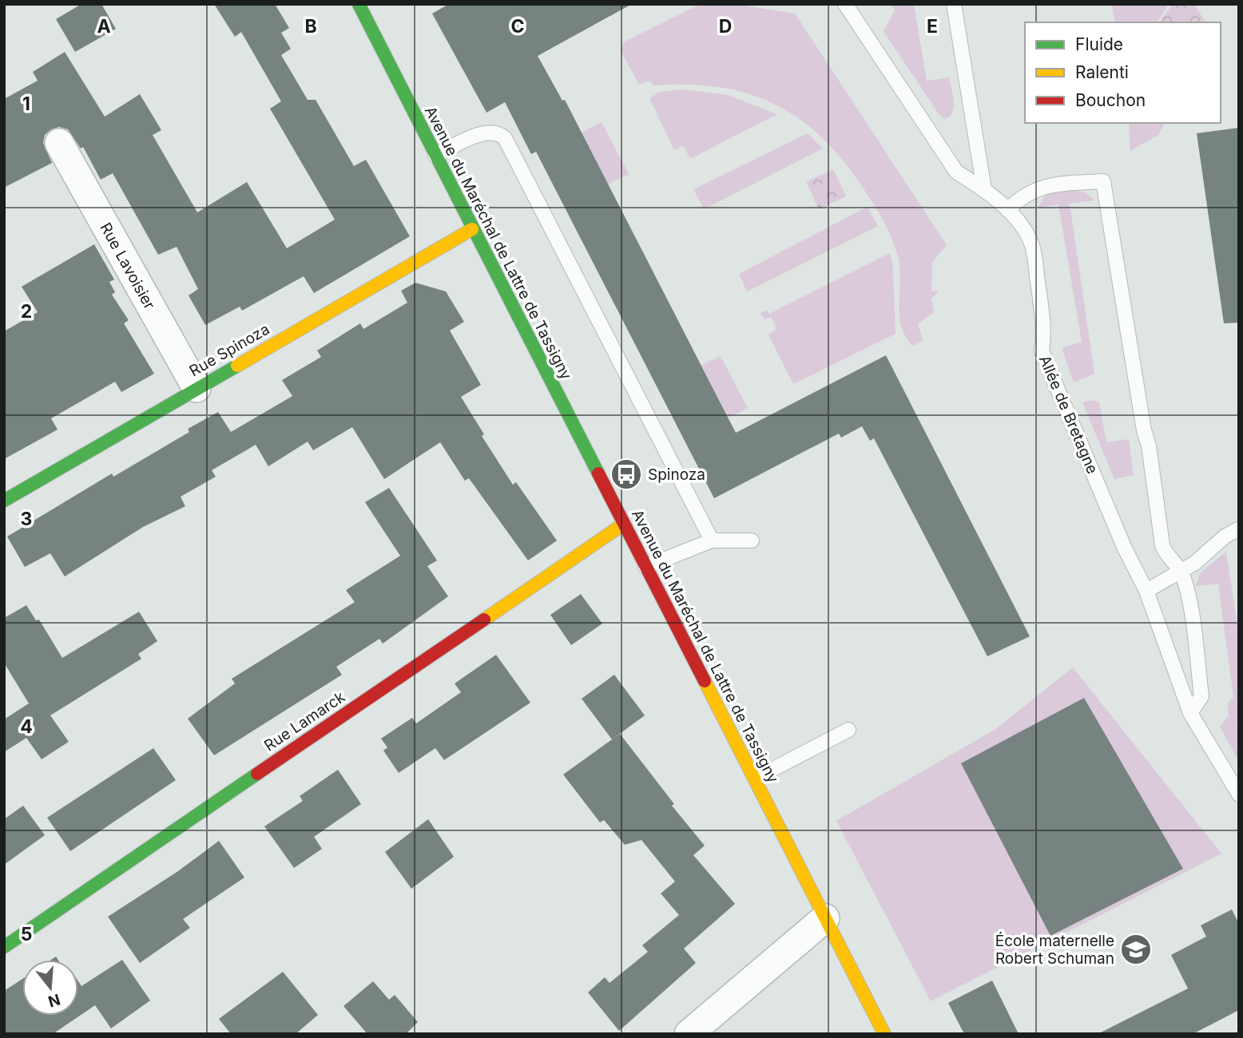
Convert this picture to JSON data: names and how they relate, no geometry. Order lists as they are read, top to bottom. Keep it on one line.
{"streets":{"street":["Avenue du Maréchal de Lattre de Tassigny","Rue Lavoisier","Rue Spinoza","Rue Lamarck"],"lane":["Allée de Bretagne"]},"crossings":[["Avenue du Maréchal de Lattre de Tassigny","Rue Spinoza"],["Avenue du Maréchal de Lattre de Tassigny","Rue Lamarck"],["Rue Lavoisier","Rue Spinoza"]],"places":{"bus stop":["Spinoza"],"school or university":["École maternelle Robert Schuman"]},"legend":["Fluide","Ralenti","Bouchon"],"north":"bottom","grid":{"columns":["A","B","C","D","E"],"rows":["1","2","3","4","5"]}}
